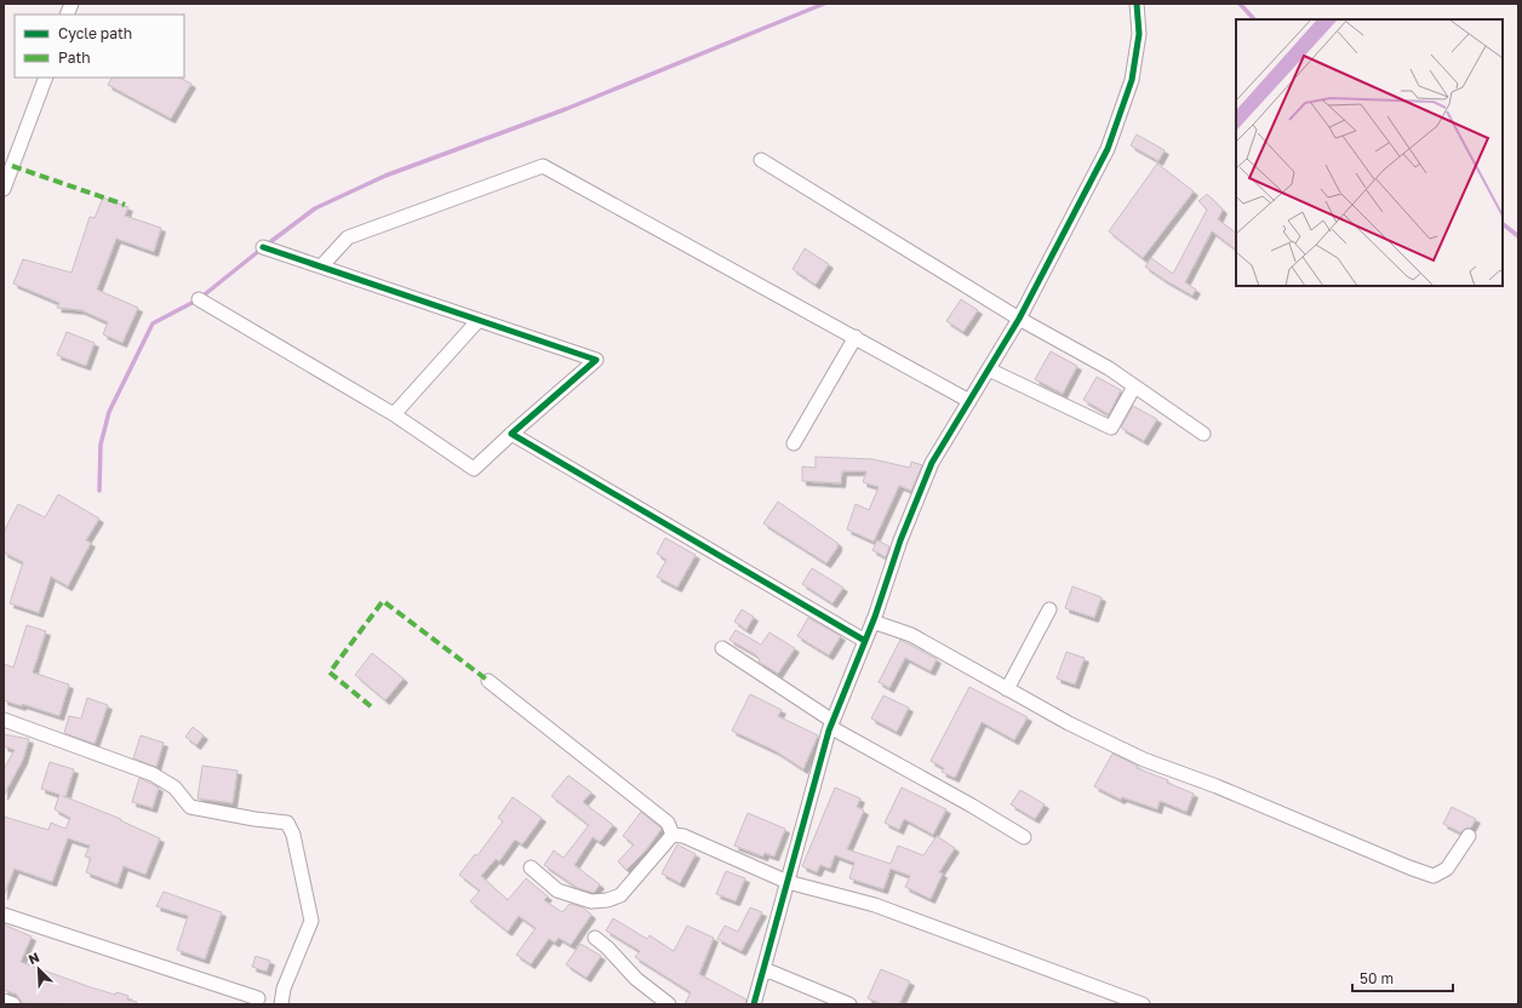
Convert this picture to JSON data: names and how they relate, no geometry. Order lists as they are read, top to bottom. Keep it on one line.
{"legend":["Cycle path","Path"],"scale_bar":"50 m","north":"top left"}
